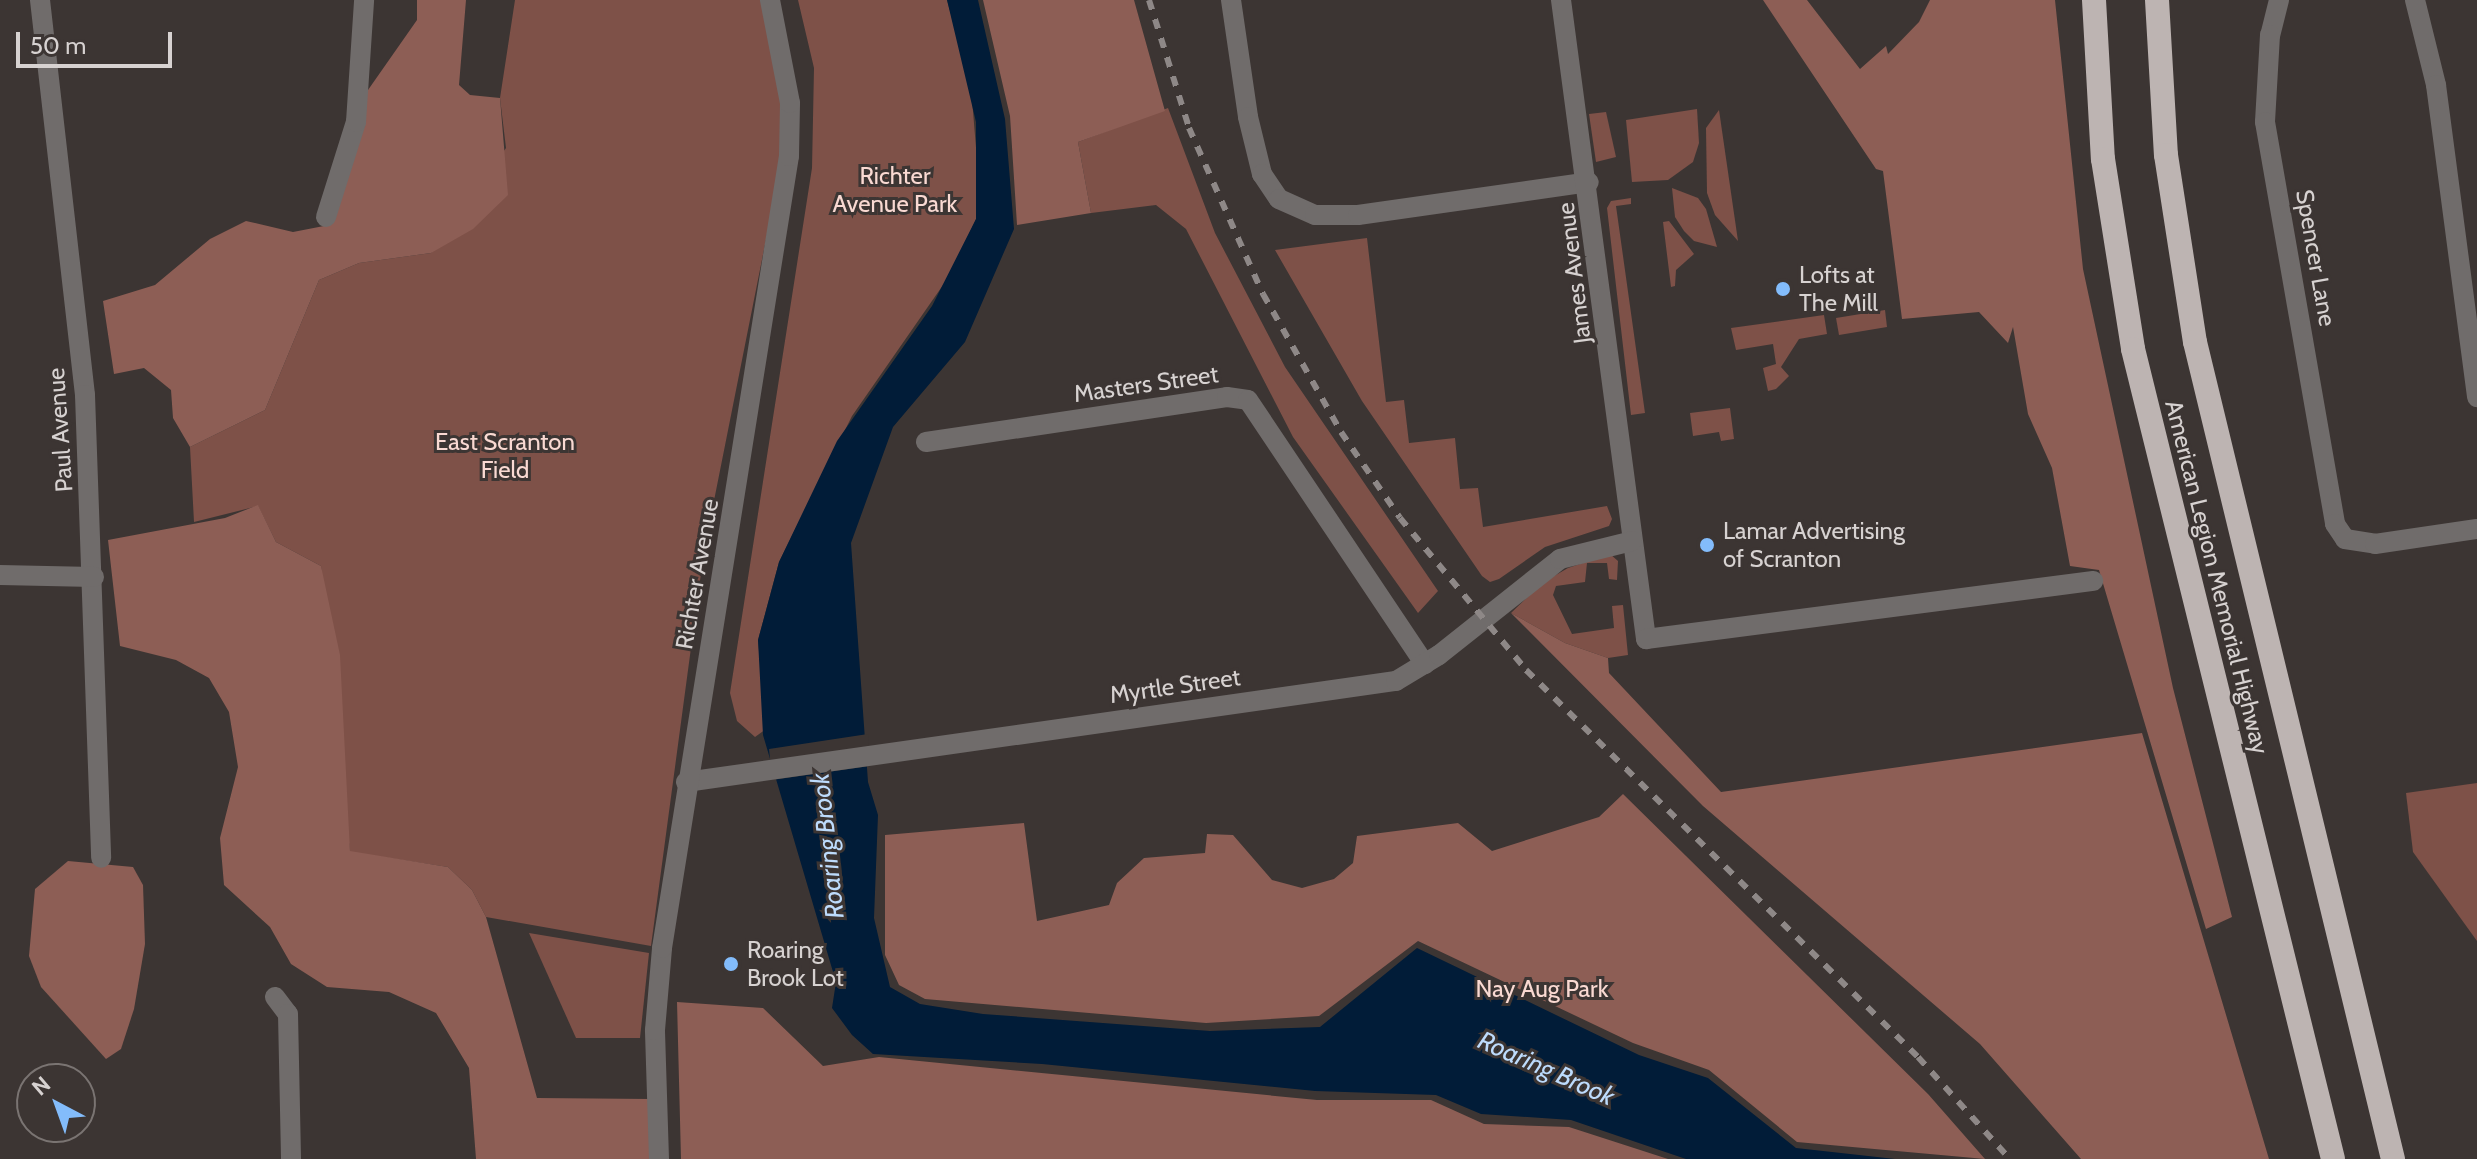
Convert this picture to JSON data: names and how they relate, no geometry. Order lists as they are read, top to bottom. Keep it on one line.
{"streets":{"highway":["American Legion Memorial Highway"],"street":["Spencer Lane","James Avenue","Masters Street","Paul Avenue","Richter Avenue","Myrtle Street"]},"crossings":[["James Avenue","Myrtle Street"],["Masters Street","Myrtle Street"],["Richter Avenue","Myrtle Street"]],"water":["Roaring Brook"],"parks":["Richter Avenue Park","East Scranton Field","Nay Aug Park"],"places":["Lofts at The Mill","Lamar Advertising of Scranton","Roaring Brook Lot"],"scale_bar":"50 m","north":"top left"}
